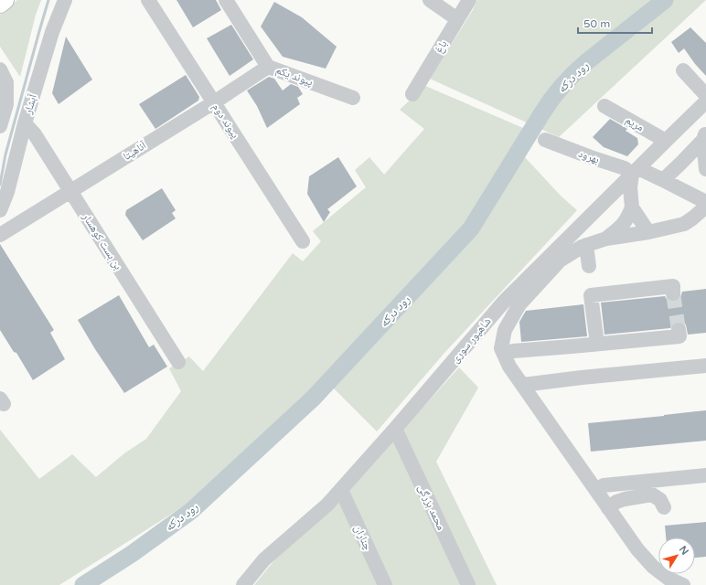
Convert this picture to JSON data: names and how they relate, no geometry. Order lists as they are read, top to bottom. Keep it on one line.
{"streets":{"street":["باغ","پیوند یکم","آبشار","پیوند دوم","مریم","آناهیتا","بهرود","بن بست کوهسار","شاهپور سوری","محمد بزرگی","چناران"]},"crossings":[["پیوند یکم","آناهیتا"],["آبشار","بن بست کوهسار"],["پیوند دوم","آناهیتا"],["مریم","شاهپور سوری"],["آناهیتا","بن بست کوهسار"],["بهرود","شاهپور سوری"],["شاهپور سوری","محمد بزرگی"],["شاهپور سوری","چناران"]],"water":["رود درکه"],"scale_bar":"50 m","north":"top right"}
